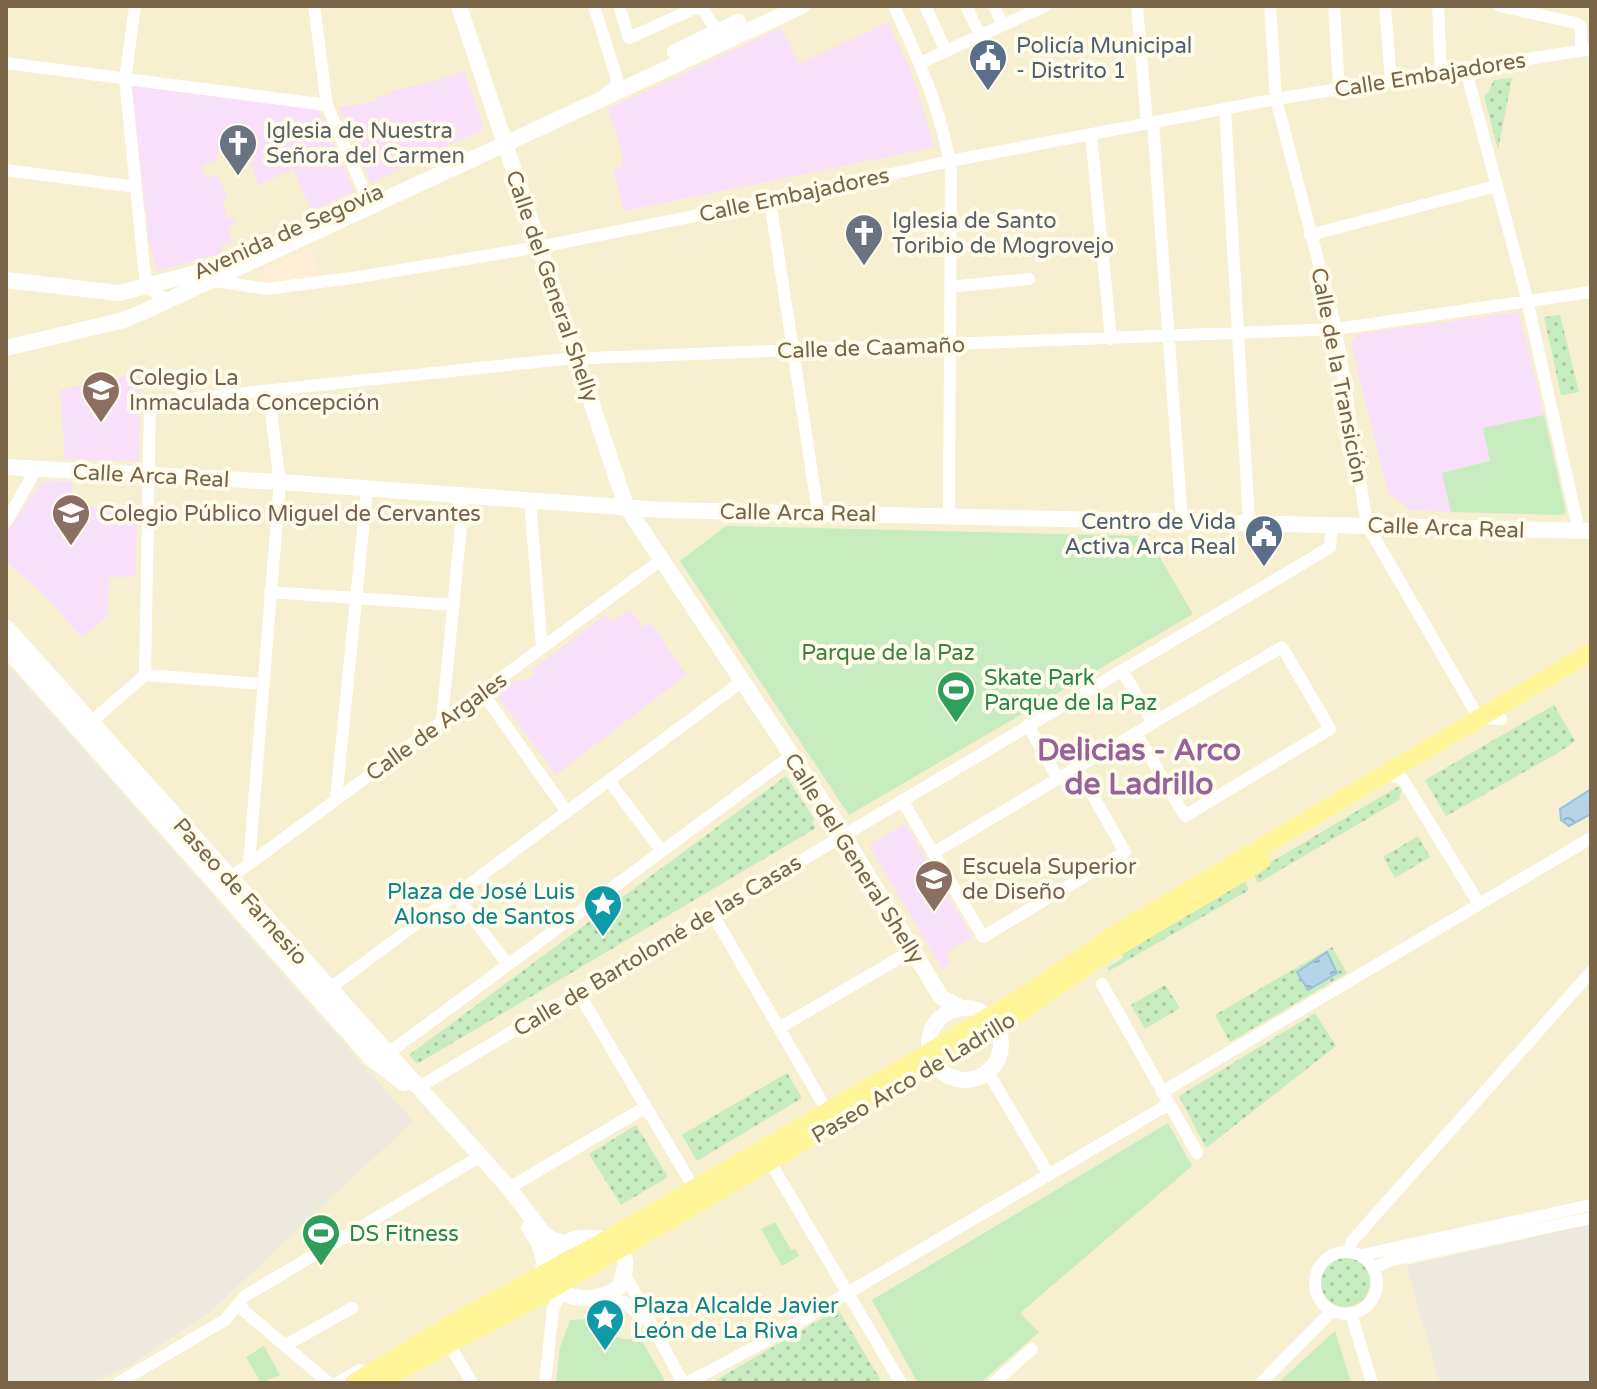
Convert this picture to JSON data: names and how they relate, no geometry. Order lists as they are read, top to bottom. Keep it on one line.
{"streets":{"main road":["Avenida de Segovia","Calle del General Shelly","Calle Arca Real","Paseo de Farnesio","Paseo Arco de Ladrillo"],"street":["Calle Embajadores","Calle de Caamaño","Calle de la Transición","Calle de Argales","Calle de Bartolomé de las Casas"]},"crossings":[["Calle Embajadores","Avenida de Segovia"],["Calle Embajadores","Calle del General Shelly"],["Calle Embajadores","Calle de la Transición"],["Avenida de Segovia","Calle del General Shelly"],["Calle del General Shelly","Calle de Caamaño"],["Calle del General Shelly","Calle Arca Real"],["Calle del General Shelly","Calle de Argales"],["Calle del General Shelly","Calle de Bartolomé de las Casas"],["Calle de Caamaño","Calle de la Transición"],["Calle de Caamaño","Calle Arca Real"],["Calle de la Transición","Calle Arca Real"],["Calle de la Transición","Paseo Arco de Ladrillo"],["Calle Arca Real","Calle de Bartolomé de las Casas"],["Calle de Argales","Paseo de Farnesio"],["Paseo de Farnesio","Calle de Bartolomé de las Casas"],["Paseo de Farnesio","Paseo Arco de Ladrillo"]],"districts":["Delicias - Arco de Ladrillo"],"parks":["Parque de la Paz"],"places":{"public building":["Policía Municipal - Distrito 1","Centro de Vida Activa Arca Real"],"church":["Iglesia de Nuestra Señora del Carmen","Iglesia de Santo Toribio de Mogrovejo"],"school or university":["Colegio La Inmaculada Concepción","Colegio Público Miguel de Cervantes","Escuela Superior de Diseño"],"sports":["Skate Park Parque de la Paz","DS Fitness"],"place":["Plaza de José Luis Alonso de Santos","Plaza Alcalde Javier León de La Riva"]}}
